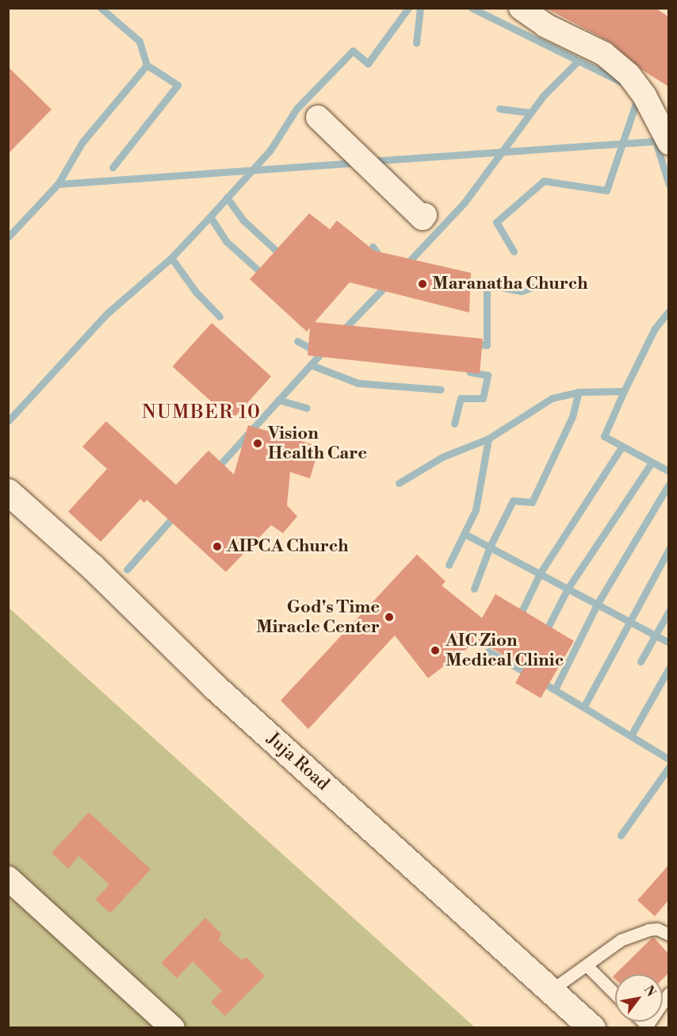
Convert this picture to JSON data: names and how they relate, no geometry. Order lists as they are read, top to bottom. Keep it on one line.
{"streets":{"main road":["Juja Road"]},"districts":["NUMBER 10"],"places":["Maranatha Church","Vision Health Care","AIPCA Church","God's Time Miracle Center","AIC Zion Medical Clinic"],"north":"top right"}
